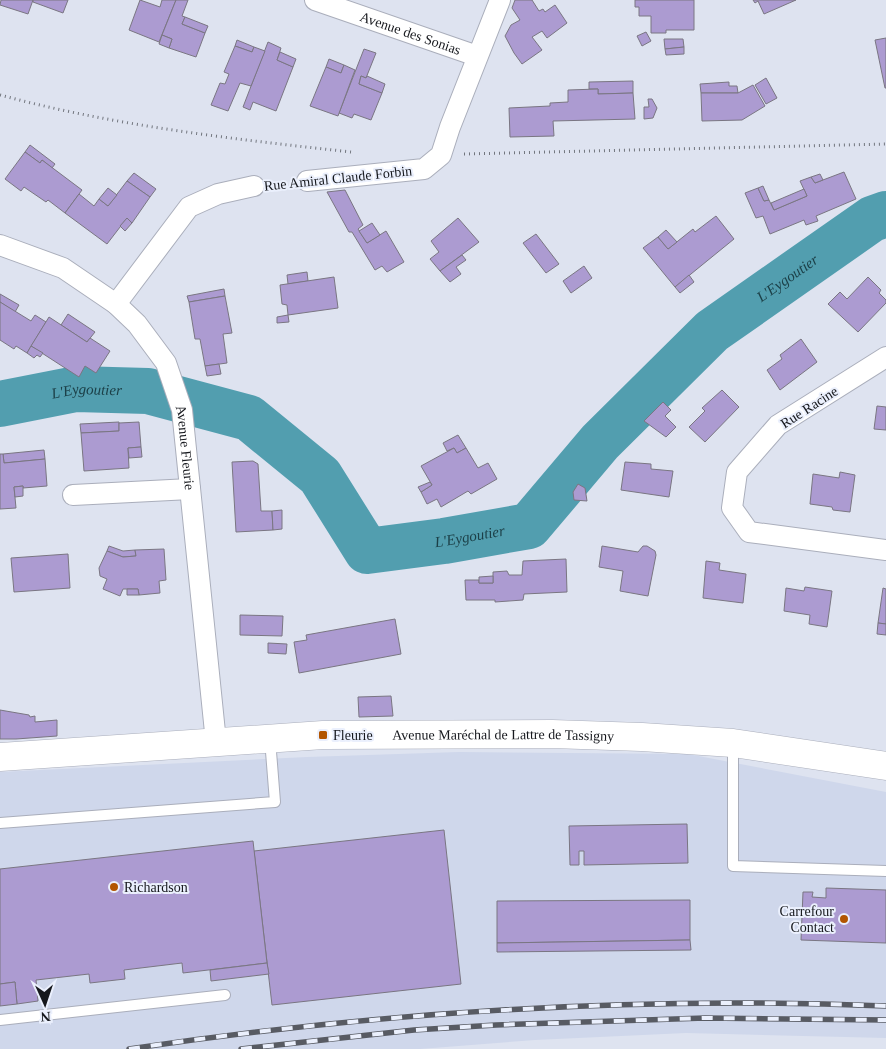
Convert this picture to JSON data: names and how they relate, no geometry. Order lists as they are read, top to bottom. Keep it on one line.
{"streets":{"main road":["Avenue Maréchal de Lattre de Tassigny"],"street":["Avenue des Sonias","Rue Amiral Claude Forbin","Rue Racine","Avenue Fleurie"]},"crossings":[["Avenue des Sonias","Rue Amiral Claude Forbin"],["Rue Amiral Claude Forbin","Avenue Fleurie"],["Avenue Fleurie","Avenue Maréchal de Lattre de Tassigny"]],"water":["L'Eygoutier"],"places":{"transit":["Fleurie"],"other":["Richardson","Carrefour Contact"]},"north":"bottom"}
